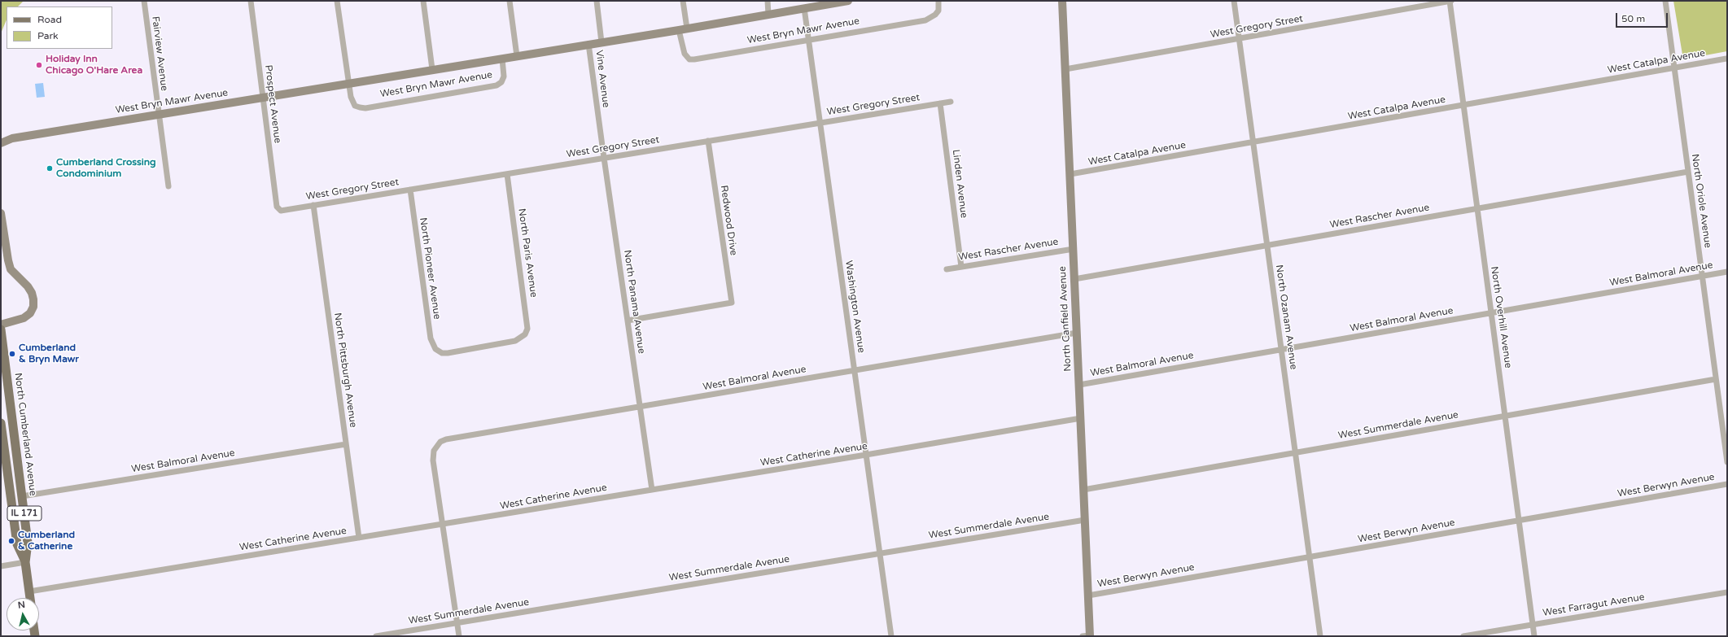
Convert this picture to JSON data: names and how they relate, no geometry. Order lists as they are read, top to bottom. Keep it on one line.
{"streets":{"main road":["North Cumberland Avenue","IL 171"],"street":["West Gregory Street","West Bryn Mawr Avenue","Fairview Avenue","West Catalpa Avenue","Vine Avenue","Prospect Avenue","Linden Avenue","North Oriole Avenue","West Rascher Avenue","Redwood Drive","North Paris Avenue","North Pioneer Avenue","West Balmoral Avenue","North Panama Avenue","Washington Avenue","North Ozanam Avenue","North Overhill Avenue","North Canfield Avenue","North Pittsburgh Avenue","West Summerdale Avenue","West Catherine Avenue","West Berwyn Avenue","West Farragut Avenue"]},"crossings":[["West Gregory Street","Prospect Avenue"],["West Gregory Street","Linden Avenue"],["West Gregory Street","Redwood Drive"],["West Gregory Street","North Paris Avenue"],["West Gregory Street","North Pioneer Avenue"],["West Gregory Street","North Panama Avenue"],["West Gregory Street","Washington Avenue"],["West Gregory Street","North Ozanam Avenue"],["West Gregory Street","North Overhill Avenue"],["West Gregory Street","North Canfield Avenue"],["West Gregory Street","North Pittsburgh Avenue"],["West Bryn Mawr Avenue","Fairview Avenue"],["West Bryn Mawr Avenue","Vine Avenue"],["West Bryn Mawr Avenue","Prospect Avenue"],["West Bryn Mawr Avenue","Washington Avenue"],["West Catalpa Avenue","North Oriole Avenue"],["West Catalpa Avenue","North Ozanam Avenue"],["West Catalpa Avenue","North Overhill Avenue"],["West Catalpa Avenue","North Canfield Avenue"],["Vine Avenue","North Panama Avenue"],["Linden Avenue","West Rascher Avenue"],["North Oriole Avenue","West Rascher Avenue"],["North Oriole Avenue","West Balmoral Avenue"],["North Oriole Avenue","West Summerdale Avenue"],["West Rascher Avenue","North Ozanam Avenue"],["West Rascher Avenue","North Overhill Avenue"],["West Rascher Avenue","North Canfield Avenue"],["Redwood Drive","North Panama Avenue"],["North Paris Avenue","North Pioneer Avenue"],["West Balmoral Avenue","North Panama Avenue"],["West Balmoral Avenue","Washington Avenue"],["West Balmoral Avenue","North Ozanam Avenue"],["West Balmoral Avenue","North Overhill Avenue"],["West Balmoral Avenue","North Canfield Avenue"],["West Balmoral Avenue","North Pittsburgh Avenue"],["West Balmoral Avenue","North Cumberland Avenue"],["West Balmoral Avenue","West Catherine Avenue"],["North Panama Avenue","West Catherine Avenue"],["Washington Avenue","West Summerdale Avenue"],["Washington Avenue","West Catherine Avenue"],["North Ozanam Avenue","West Summerdale Avenue"],["North Ozanam Avenue","West Berwyn Avenue"],["North Overhill Avenue","West Summerdale Avenue"],["North Overhill Avenue","West Berwyn Avenue"],["North Overhill Avenue","West Farragut Avenue"],["North Canfield Avenue","West Summerdale Avenue"],["North Canfield Avenue","West Catherine Avenue"],["North Canfield Avenue","West Berwyn Avenue"],["North Pittsburgh Avenue","West Catherine Avenue"],["North Cumberland Avenue","West Catherine Avenue"]],"places":["Holiday Inn Chicago O'Hare Area","Cumberland Crossing Condominium","Cumberland & Bryn Mawr","Cumberland & Catherine"],"legend":["Road","Park"],"scale_bar":"50 m","north":"top"}
